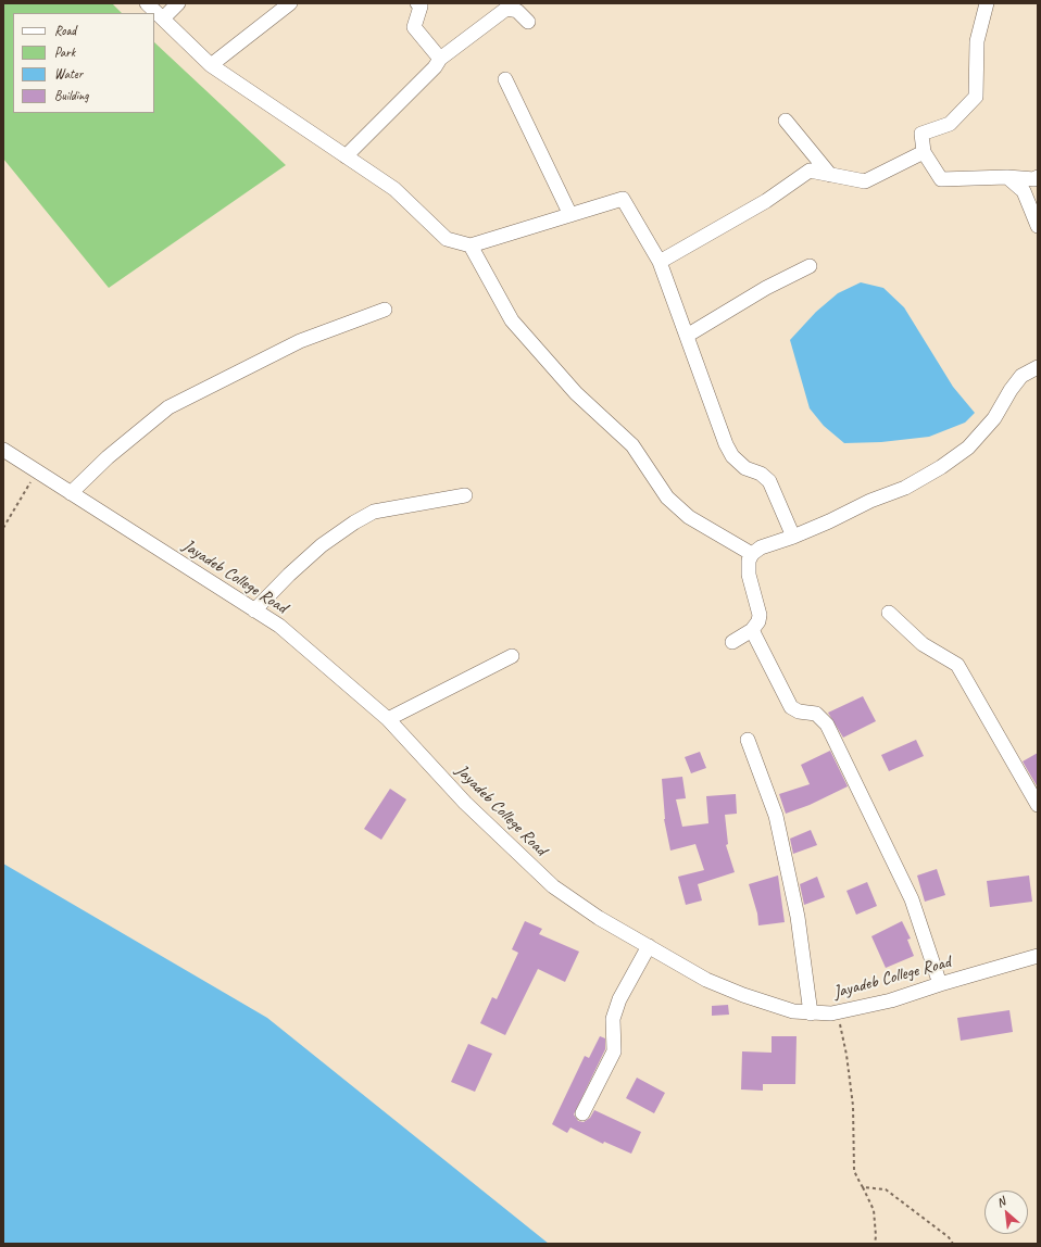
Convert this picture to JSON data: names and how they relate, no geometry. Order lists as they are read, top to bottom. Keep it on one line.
{"streets":{"street":["Jayadeb College Road"]},"legend":["Road","Park","Water","Building"],"north":"top left"}
